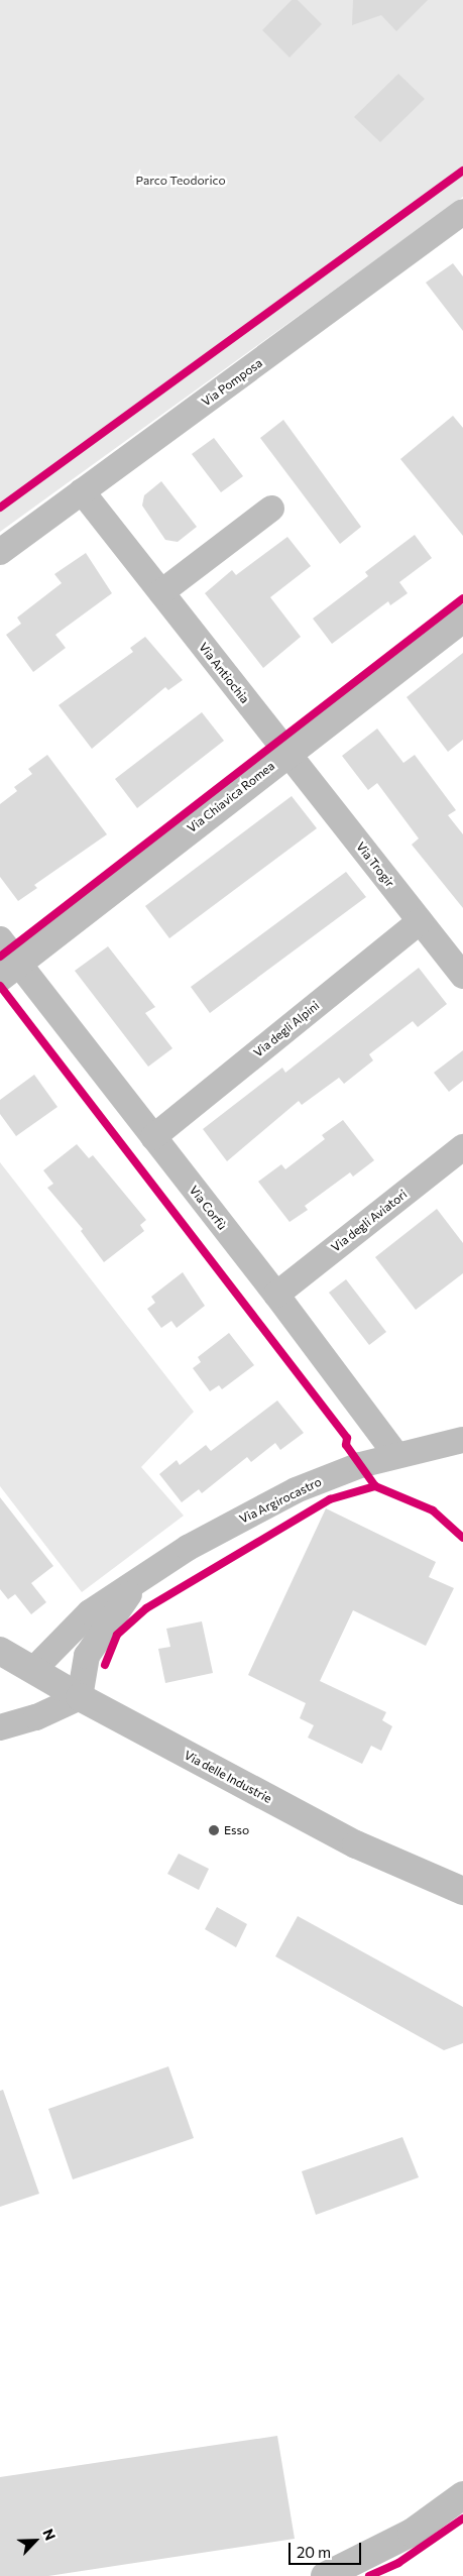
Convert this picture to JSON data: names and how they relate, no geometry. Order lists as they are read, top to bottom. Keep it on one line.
{"streets":{"street":["Via Pomposa","Via Antiochia","Via Chiavica Romea","Via Trogir","Via degli Alpini","Via Corfù","Via degli Aviatori","Via Argirocastro","Via delle Industrie"]},"crossings":[["Via Pomposa","Via Antiochia"],["Via Antiochia","Via Chiavica Romea"],["Via Antiochia","Via Trogir"],["Via Chiavica Romea","Via Trogir"],["Via Chiavica Romea","Via Corfù"],["Via Trogir","Via degli Alpini"],["Via degli Alpini","Via Corfù"],["Via Corfù","Via degli Aviatori"],["Via Corfù","Via Argirocastro"],["Via Argirocastro","Via delle Industrie"]],"parks":["Parco Teodorico"],"places":["Esso"],"scale_bar":"20 m","north":"top right"}
